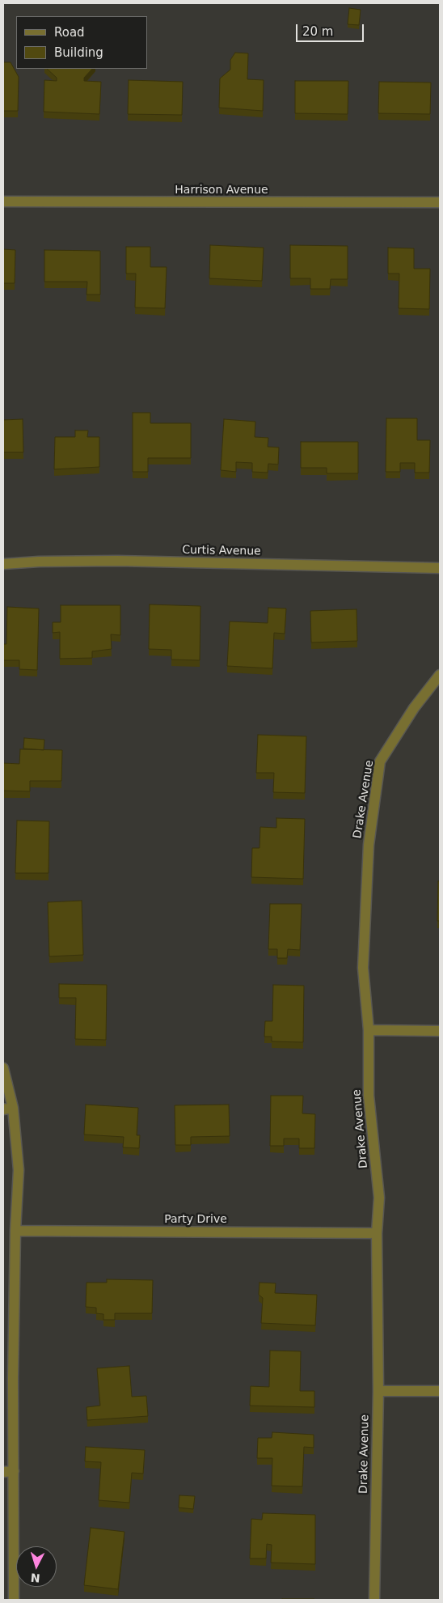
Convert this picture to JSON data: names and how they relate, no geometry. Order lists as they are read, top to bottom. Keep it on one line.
{"streets":{"street":["Harrison Avenue","Curtis Avenue","Drake Avenue","Party Drive"]},"crossings":[["Drake Avenue","Party Drive"]],"legend":["Road","Building"],"scale_bar":"20 m","north":"bottom"}
